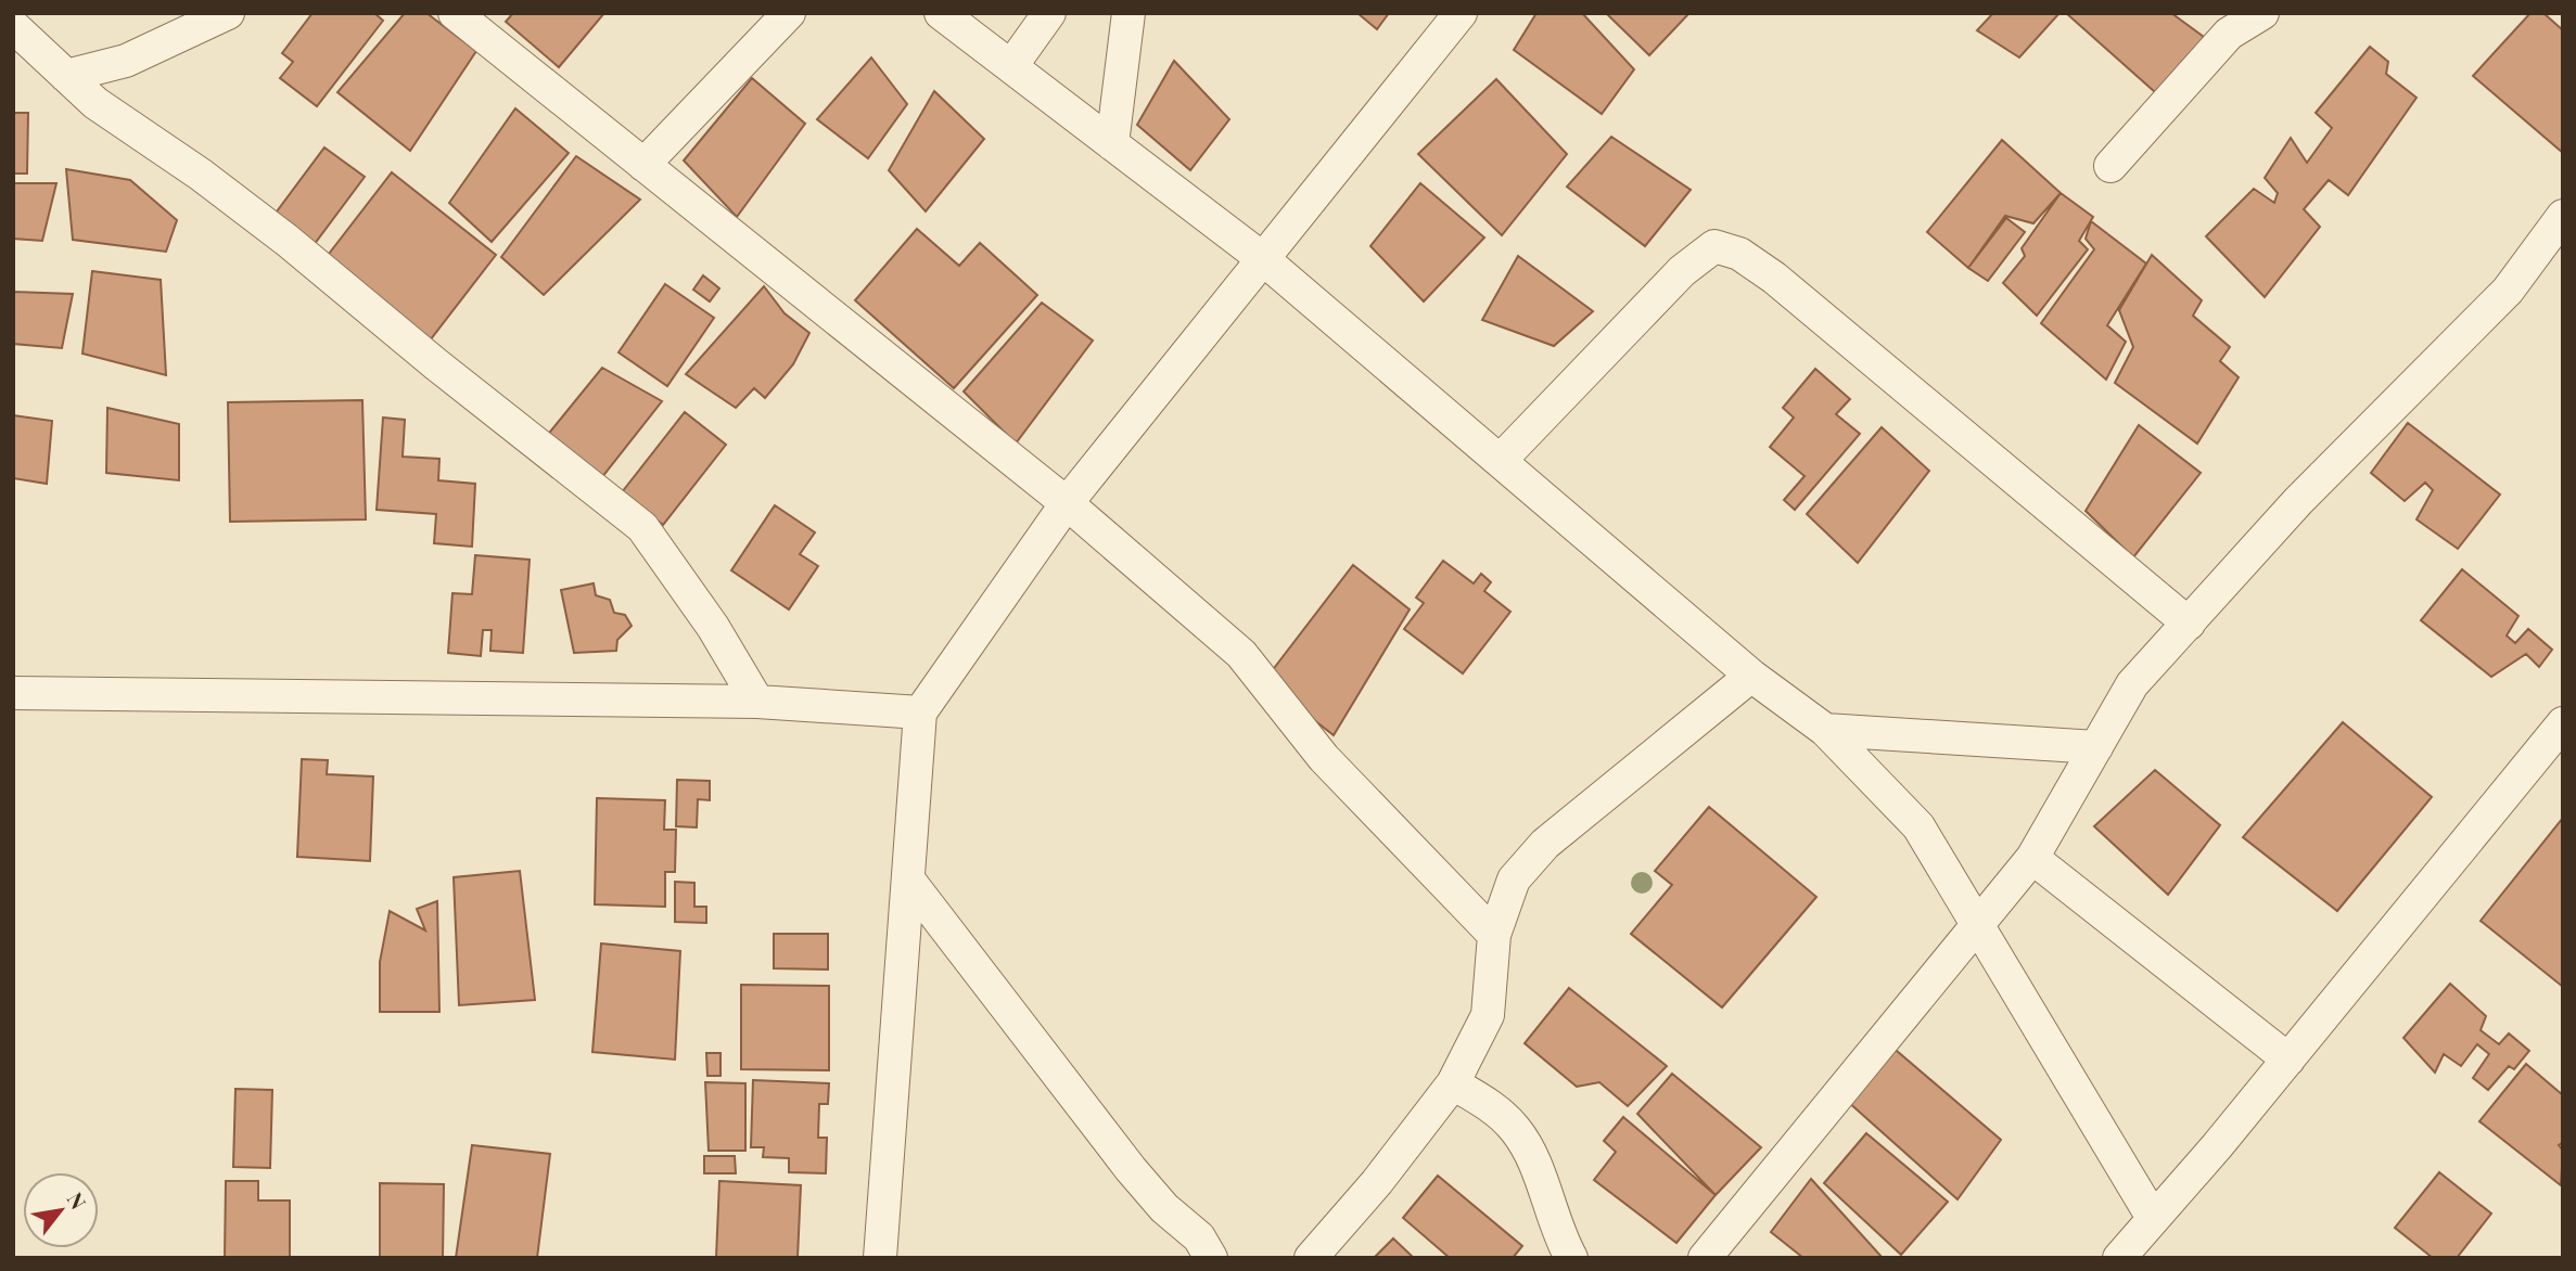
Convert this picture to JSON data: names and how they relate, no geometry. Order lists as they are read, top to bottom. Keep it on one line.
{"north":"top right"}
